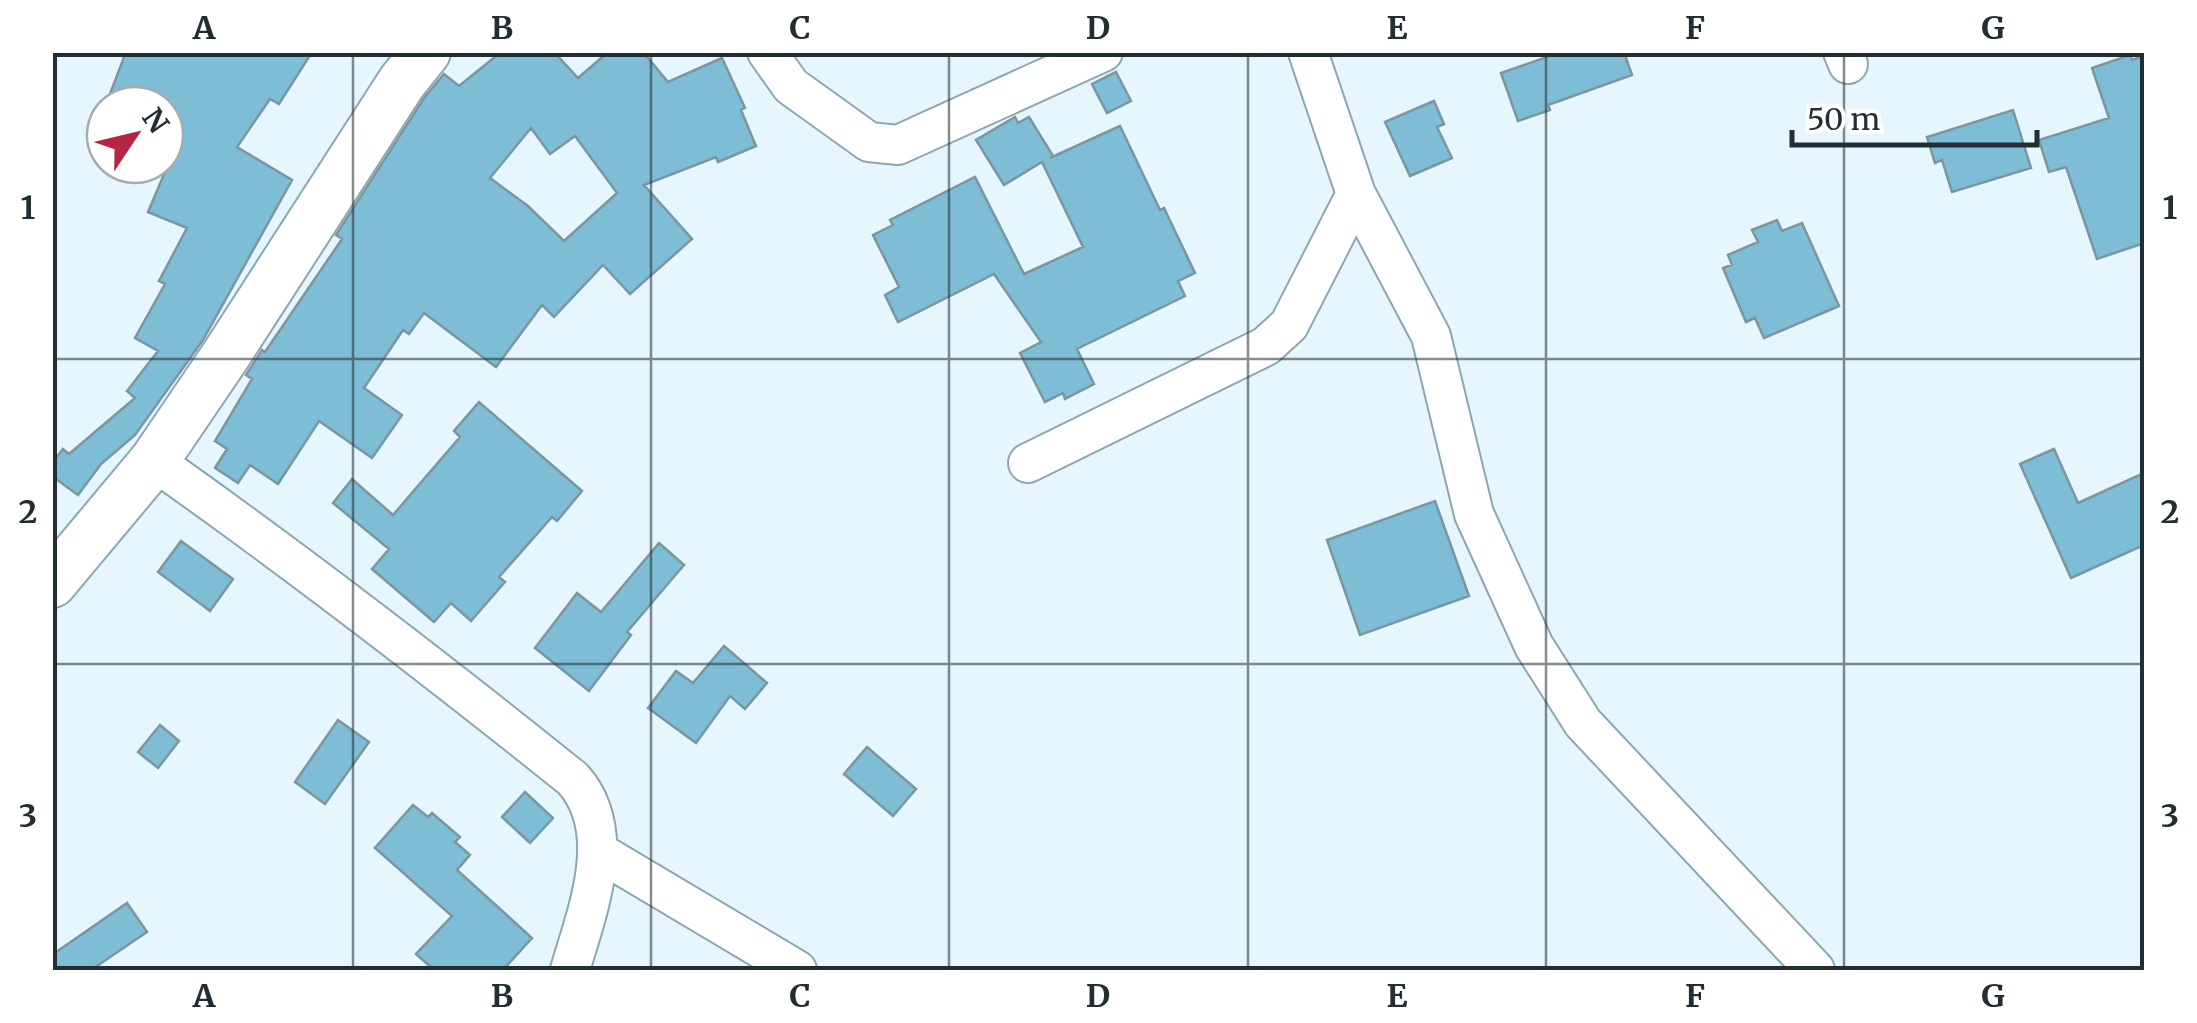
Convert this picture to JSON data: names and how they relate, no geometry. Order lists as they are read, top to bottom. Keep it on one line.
{"scale_bar":"50 m","north":"top right","grid":{"columns":["A","B","C","D","E","F","G"],"rows":["1","2","3"]}}
